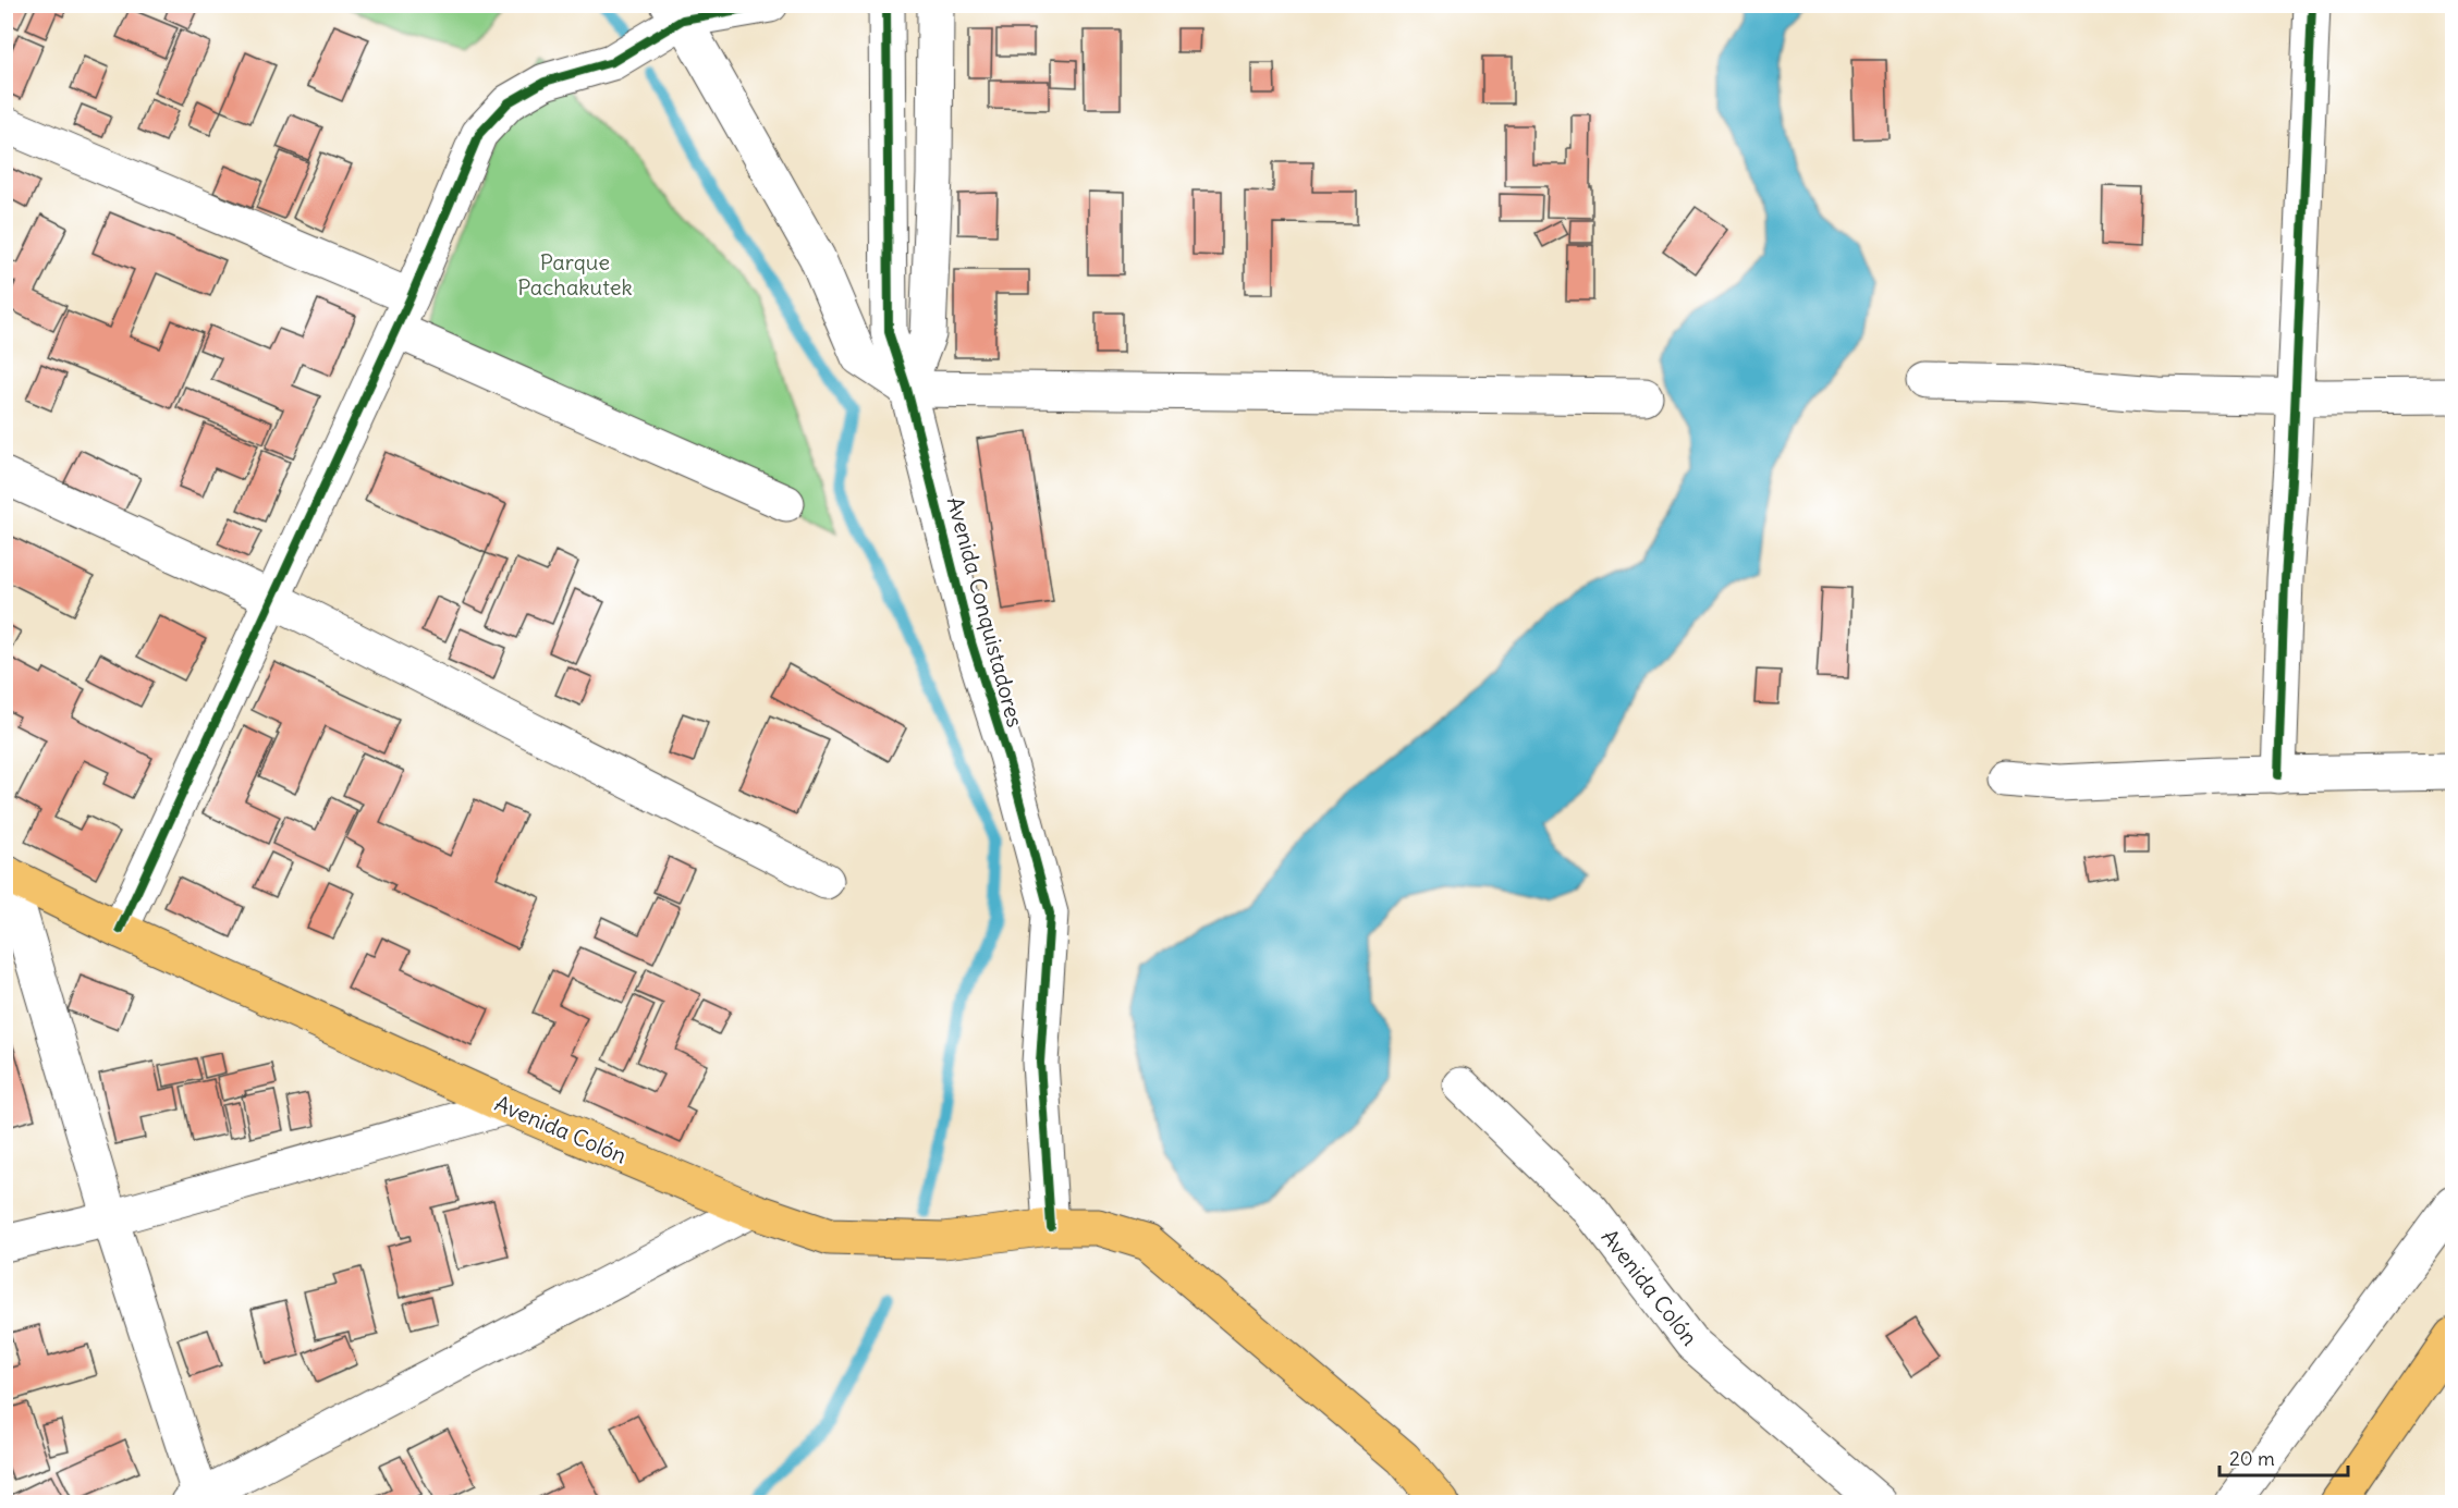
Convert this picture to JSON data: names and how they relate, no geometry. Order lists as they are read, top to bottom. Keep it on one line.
{"streets":{"main road":["Avenida Colón"],"street":["Avenida Conquistadores"]},"crossings":[["Avenida Conquistadores","Avenida Colón"]],"parks":["Parque Pachakutek"],"scale_bar":"20 m"}
